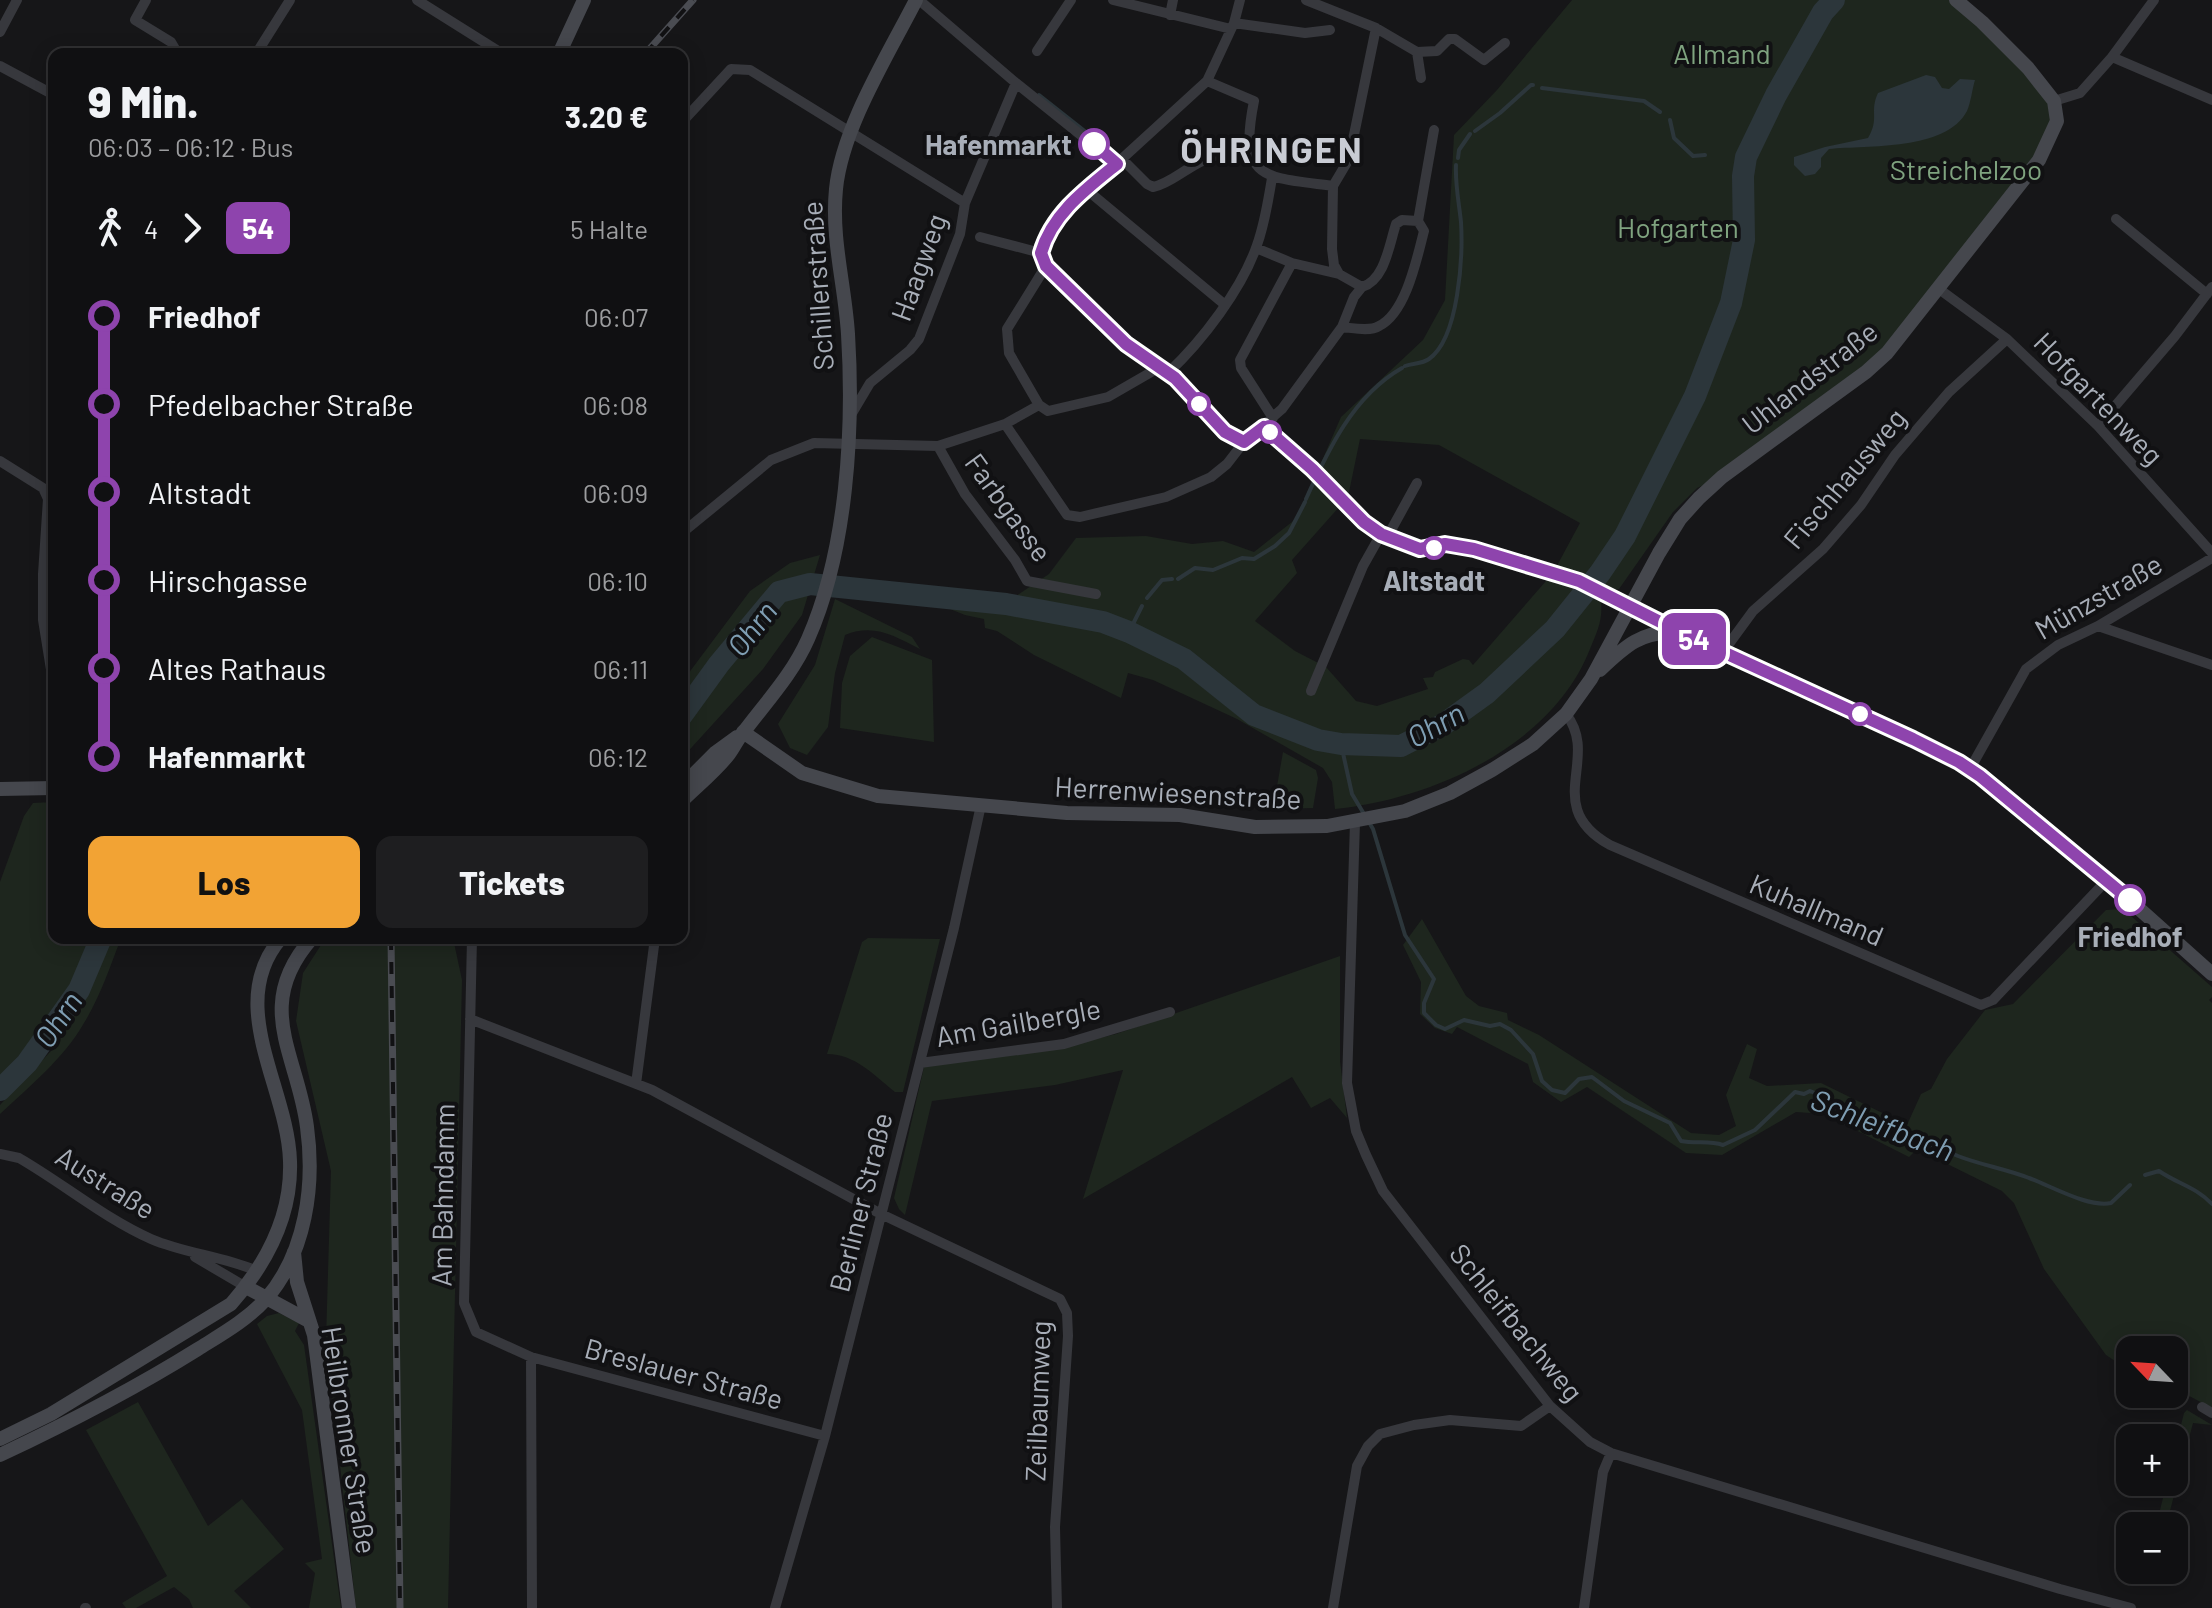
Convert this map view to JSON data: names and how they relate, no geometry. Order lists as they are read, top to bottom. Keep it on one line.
{"streets":{"main road":["Schillerstraße","Uhlandstraße","Herrenwiesenstraße","Heilbronner Straße"],"street":["Haagweg","Hofgartenweg","Fischhausweg","Farbgasse","Münzstraße","Kuhallmand","Am Gailbergle","Austraße","Am Bahndamm","Berliner Straße","Schleifbachweg","Breslauer Straße","Zeilbaumweg"]},"crossings":[["Haagweg","Schillerstraße"],["Uhlandstraße","Hofgartenweg"],["Uhlandstraße","Herrenwiesenstraße"],["Hofgartenweg","Fischhausweg"],["Hofgartenweg","Münzstraße"],["Herrenwiesenstraße","Kuhallmand"],["Herrenwiesenstraße","Berliner Straße"],["Herrenwiesenstraße","Schleifbachweg"],["Am Gailbergle","Berliner Straße"],["Austraße","Heilbronner Straße"],["Am Bahndamm","Breslauer Straße"],["Am Bahndamm","Zeilbaumweg"],["Berliner Straße","Breslauer Straße"],["Berliner Straße","Zeilbaumweg"]],"districts":["ÖHRINGEN"],"water":["Ohrn","Schleifbach"],"parks":["Allmand","Streichelzoo","Hofgarten"],"places":["Hafenmarkt","Altstadt","Friedhof"],"lines":["bus line 54"],"north":"top left","page":{"on_map":"54","heading":["9 Min.","06:03 – 06:12 · Bus","3.20 €"],"legs":["4","54","5 Halte"],"list":[{"name":"Friedhof","value":"06:07"},{"name":"Pfedelbacher Straße","value":"06:08"},{"name":"Altstadt","value":"06:09"},{"name":"Hirschgasse","value":"06:10"},{"name":"Altes Rathaus","value":"06:11"},{"name":"Hafenmarkt","value":"06:12"}],"buttons":["Los","Tickets"],"map_buttons":["+","−"]}}
